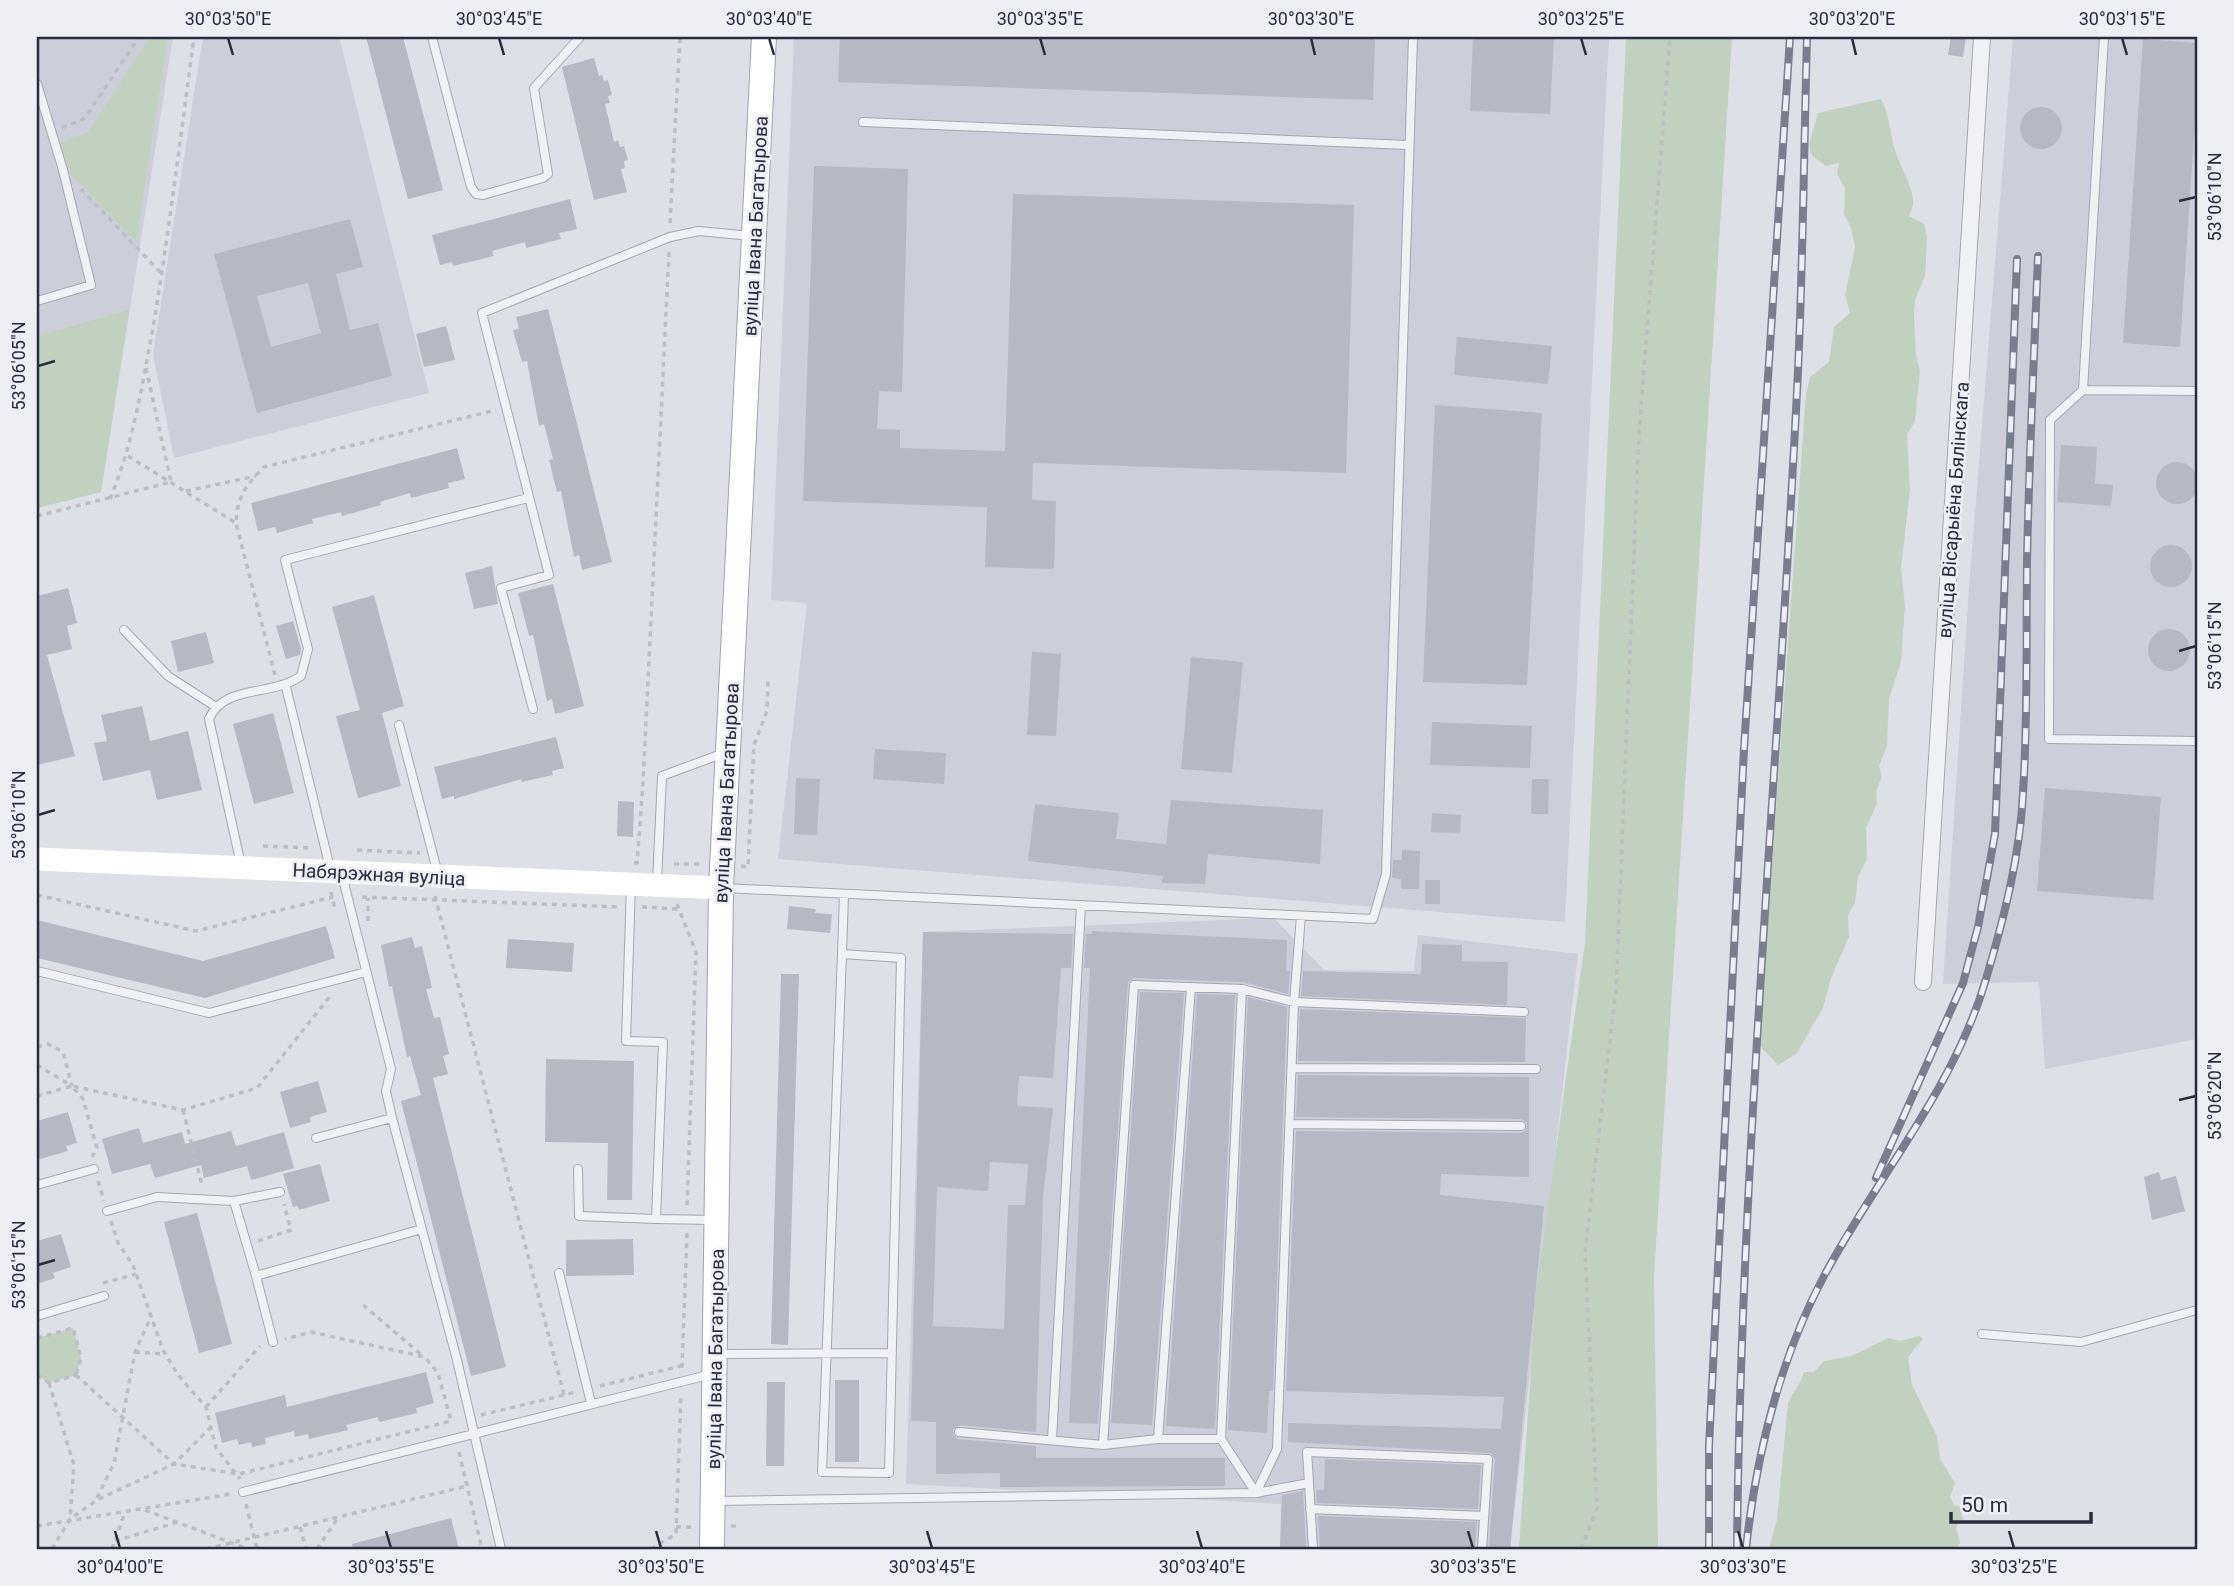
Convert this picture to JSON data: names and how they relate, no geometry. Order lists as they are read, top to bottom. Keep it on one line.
{"streets":{"main road":["вуліца Івана Багатырова","Набярэжная вуліца"],"street":["вуліца Вісарыёна Бялінскага"]},"crossings":[["вуліца Івана Багатырова","Набярэжная вуліца"]],"scale_bar":"50 m","coordinates":["30°03'50\"E","30°03'45\"E","30°03'40\"E","30°03'35\"E","30°03'30\"E","30°03'25\"E","30°03'20\"E","30°03'15\"E","53°06'10\"N","53°06'05\"N","53°06'15\"N","53°06'20\"N","30°04'00\"E","30°03'55\"E"]}
